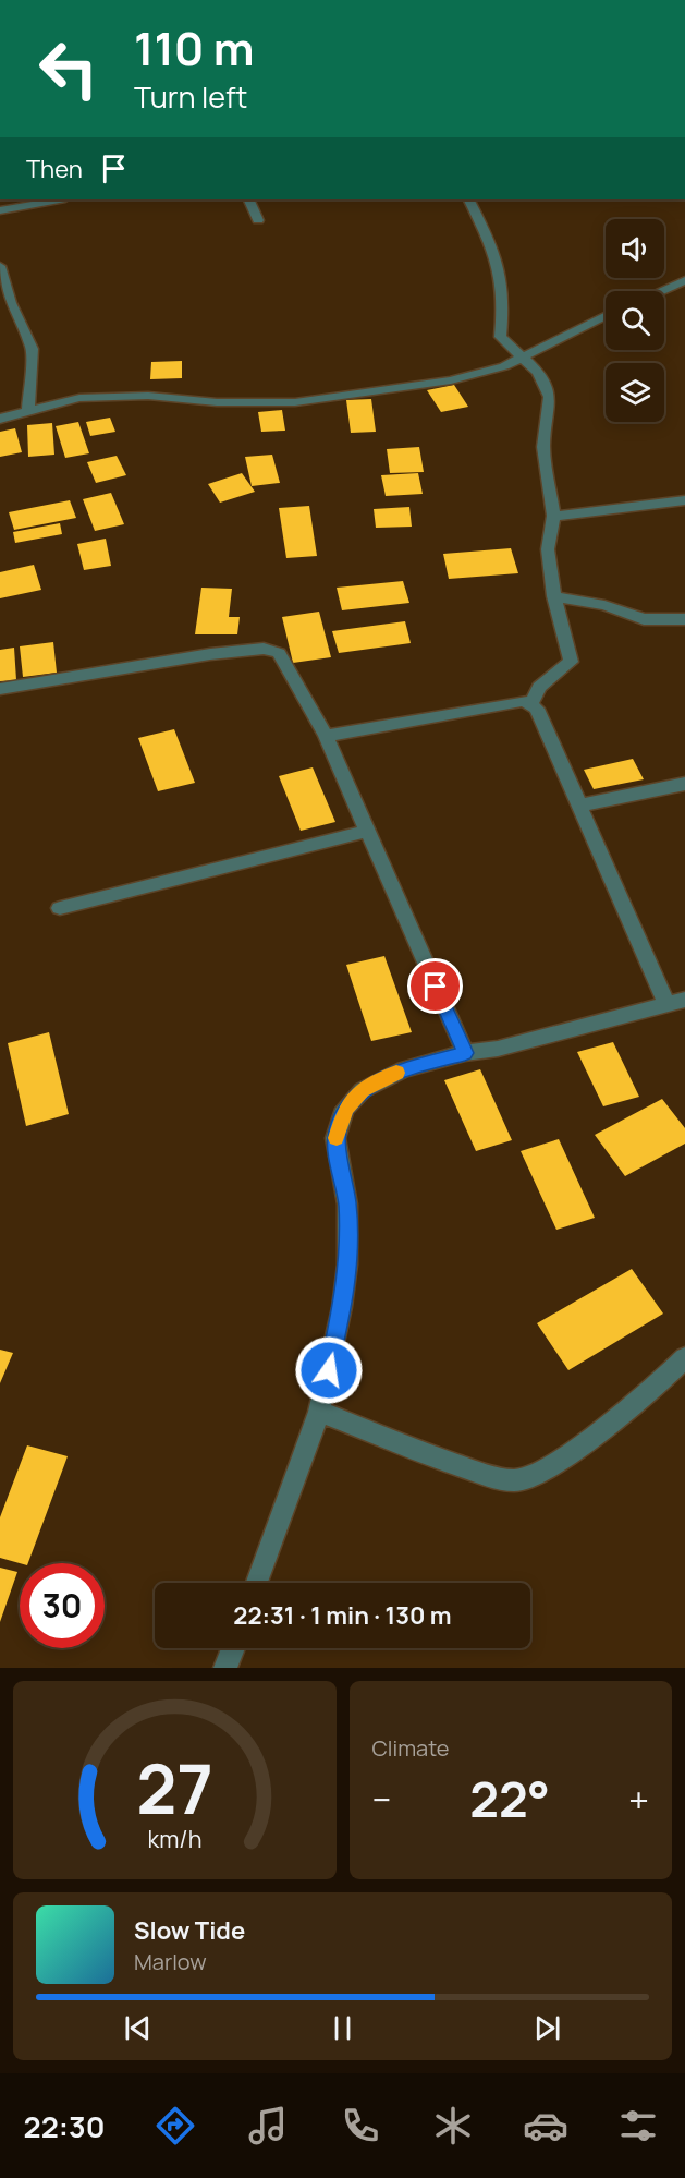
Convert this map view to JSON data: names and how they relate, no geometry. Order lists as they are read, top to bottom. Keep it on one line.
{"page":{"turn":["110 m","Turn left"],"then":"Then","limit":"30","trip":"22:31 · 1 min · 130 m","tile":"Climate","heat":["−","22°","+"],"song":["Slow Tide","Marlow"],"tabs":"22:30","gauge":["27","km/h"]}}
